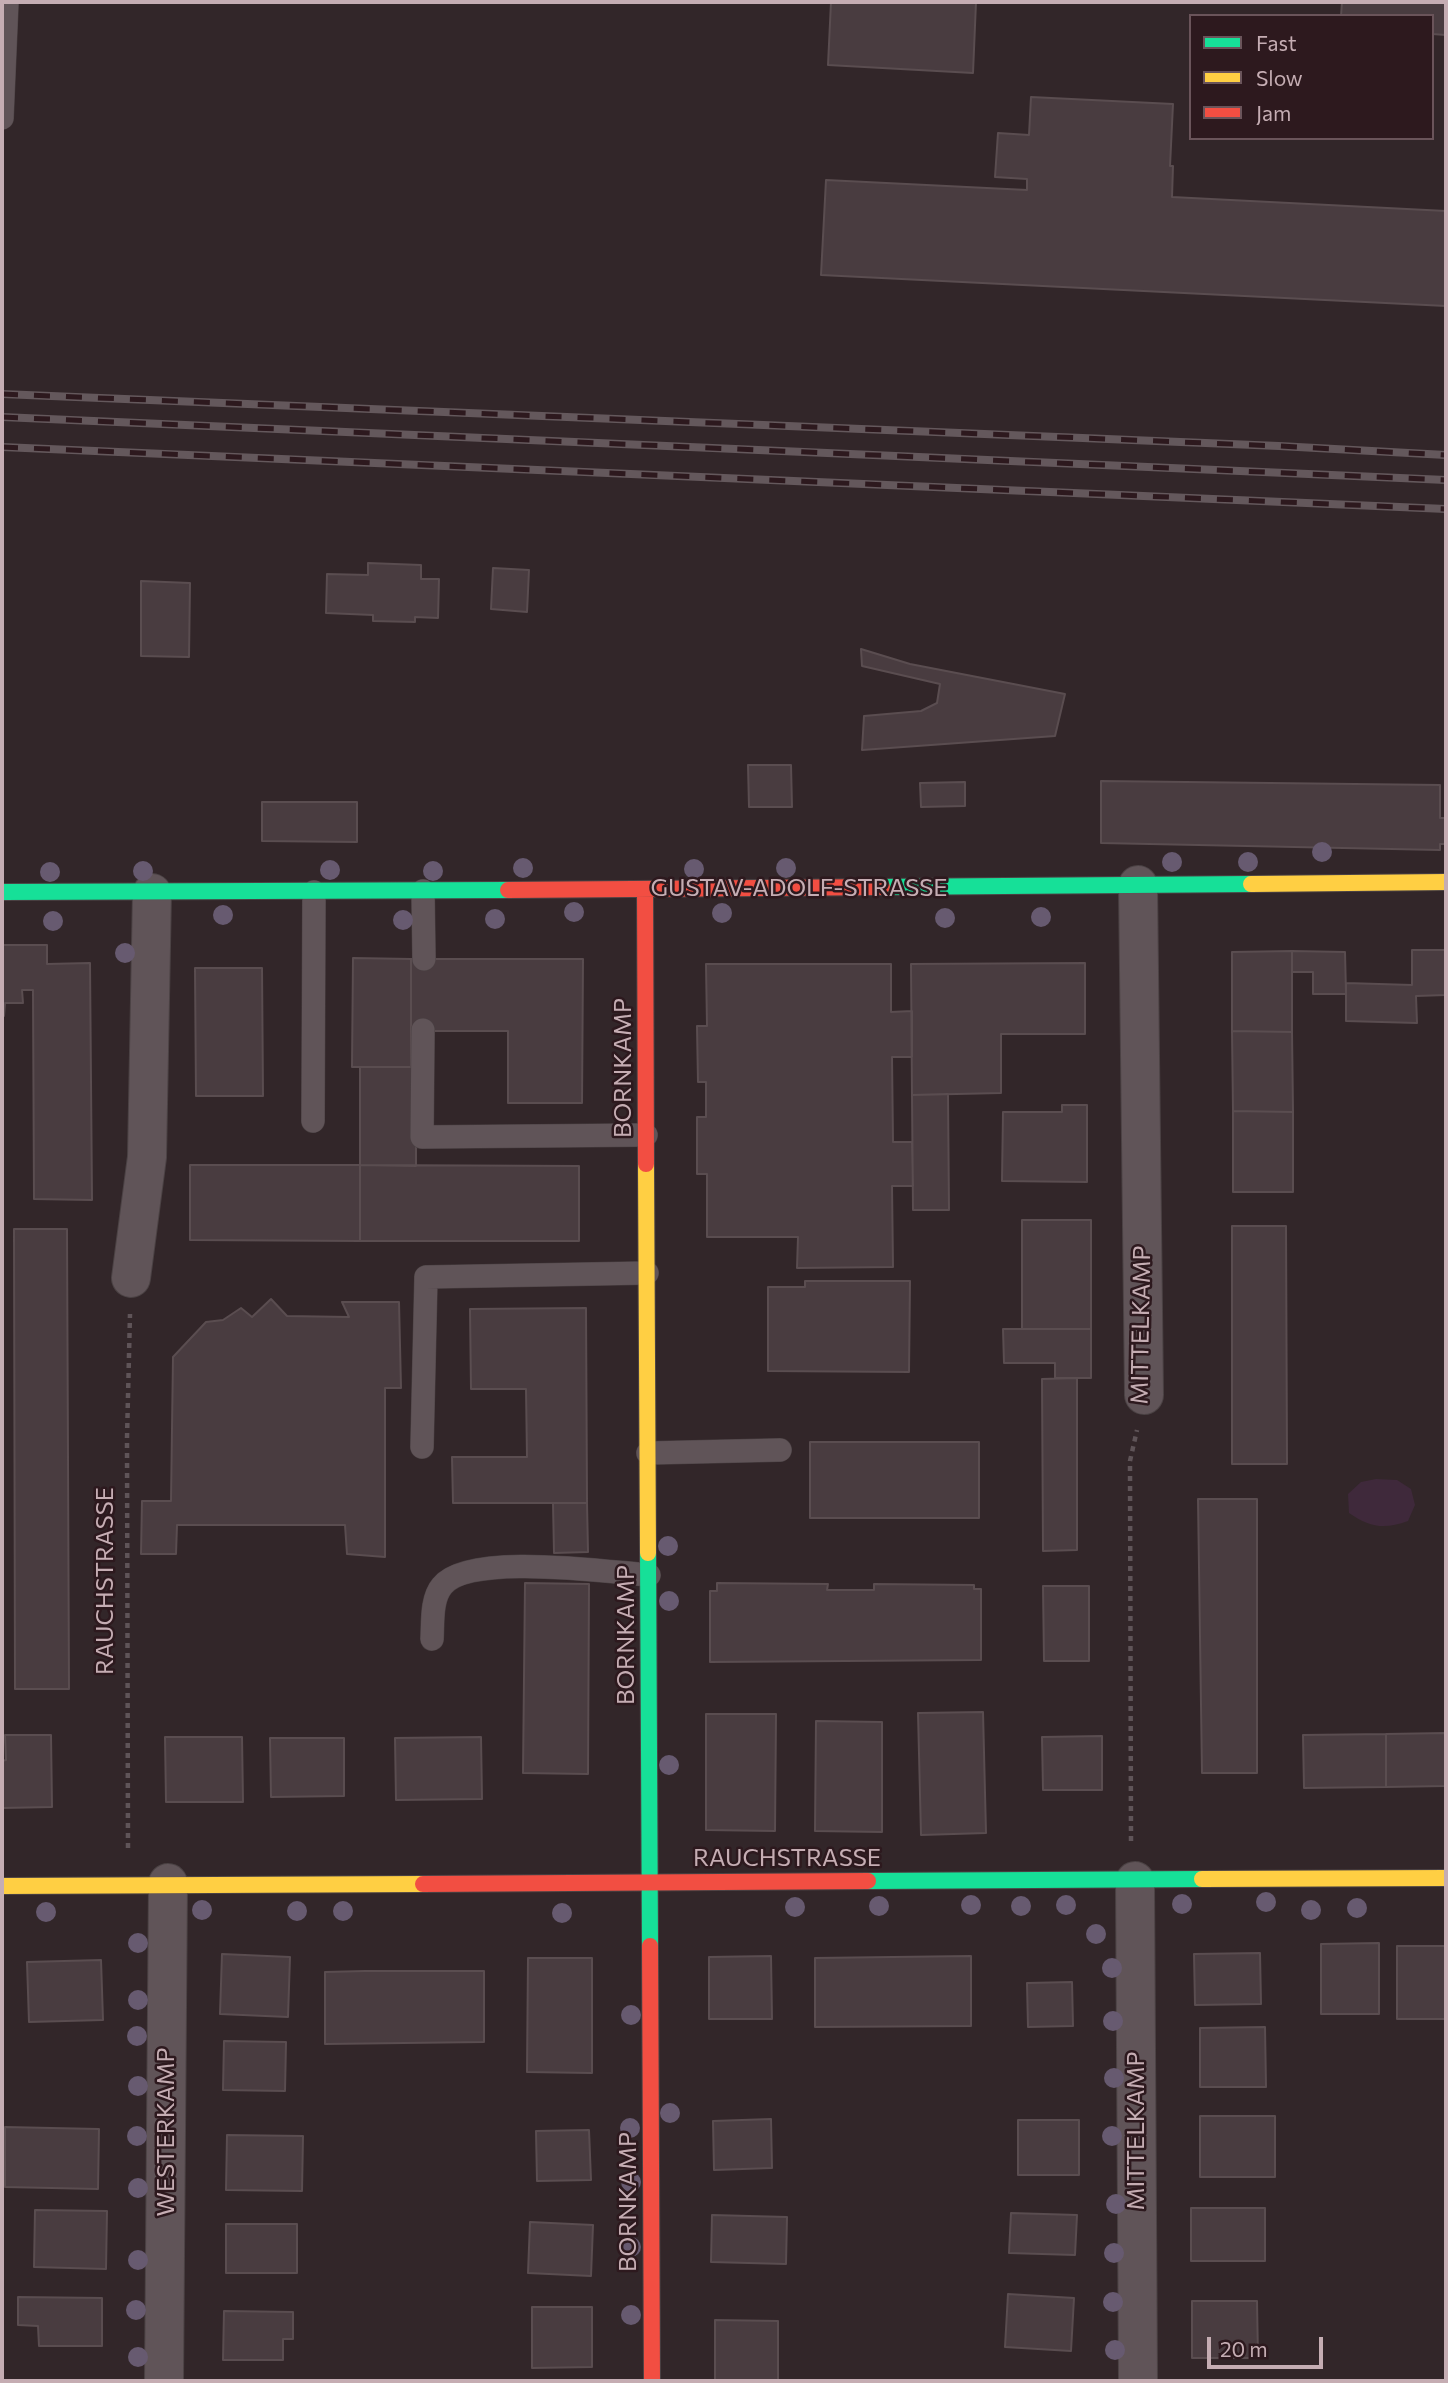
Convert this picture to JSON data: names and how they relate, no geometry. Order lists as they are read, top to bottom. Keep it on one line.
{"streets":{"street":["GUSTAV-ADOLF-STRASSE","BORNKAMP","MITTELKAMP","RAUCHSTRASSE","WESTERKAMP"]},"crossings":[["GUSTAV-ADOLF-STRASSE","BORNKAMP"],["GUSTAV-ADOLF-STRASSE","MITTELKAMP"],["BORNKAMP","RAUCHSTRASSE"],["MITTELKAMP","RAUCHSTRASSE"],["RAUCHSTRASSE","WESTERKAMP"]],"legend":["Fast","Slow","Jam"],"scale_bar":"20 m"}
